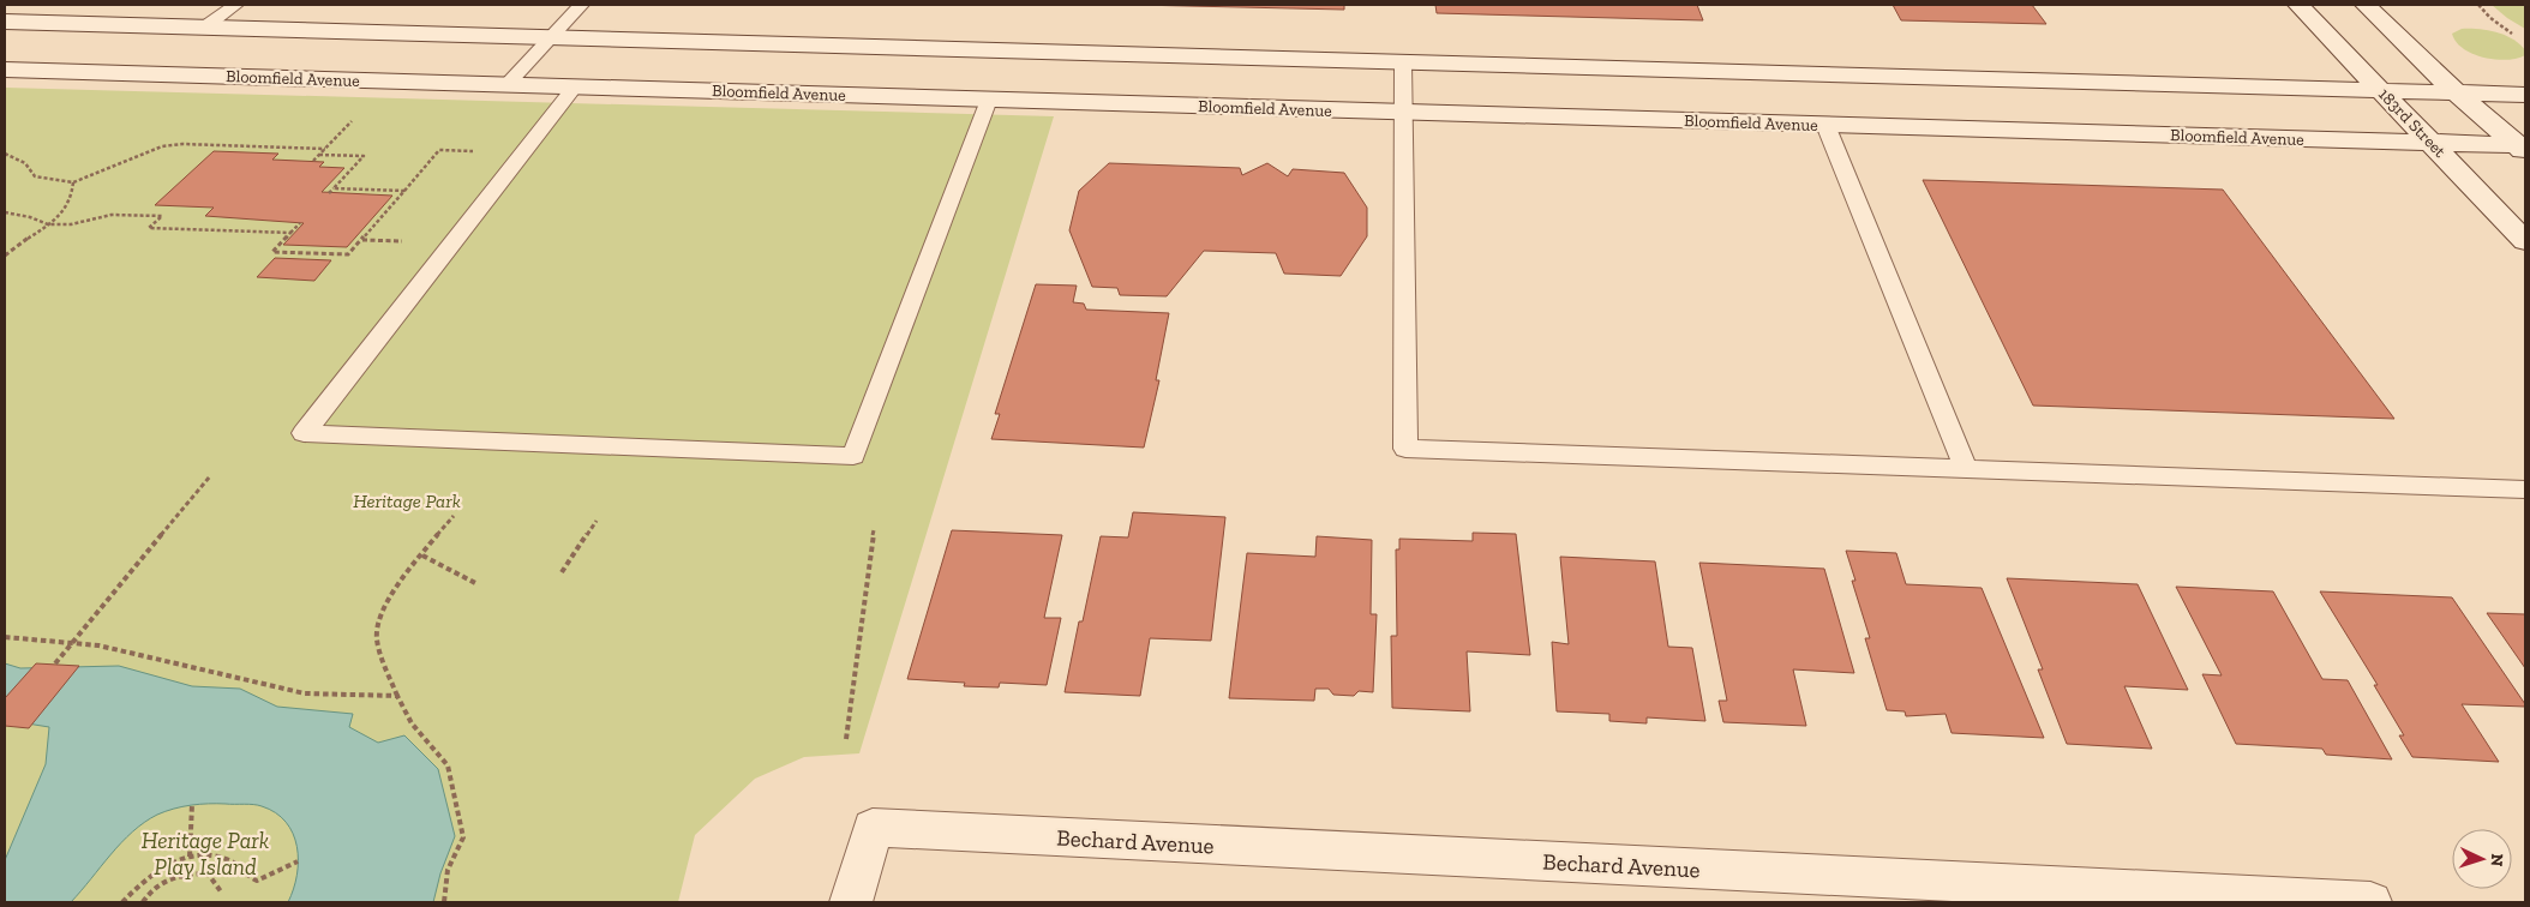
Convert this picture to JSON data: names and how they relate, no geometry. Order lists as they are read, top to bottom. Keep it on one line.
{"streets":{"street":["Bloomfield Avenue","183rd Street","Bechard Avenue"]},"crossings":[["Bloomfield Avenue","183rd Street"]],"parks":["Heritage Park","Heritage Park Play Island"],"north":"right"}
